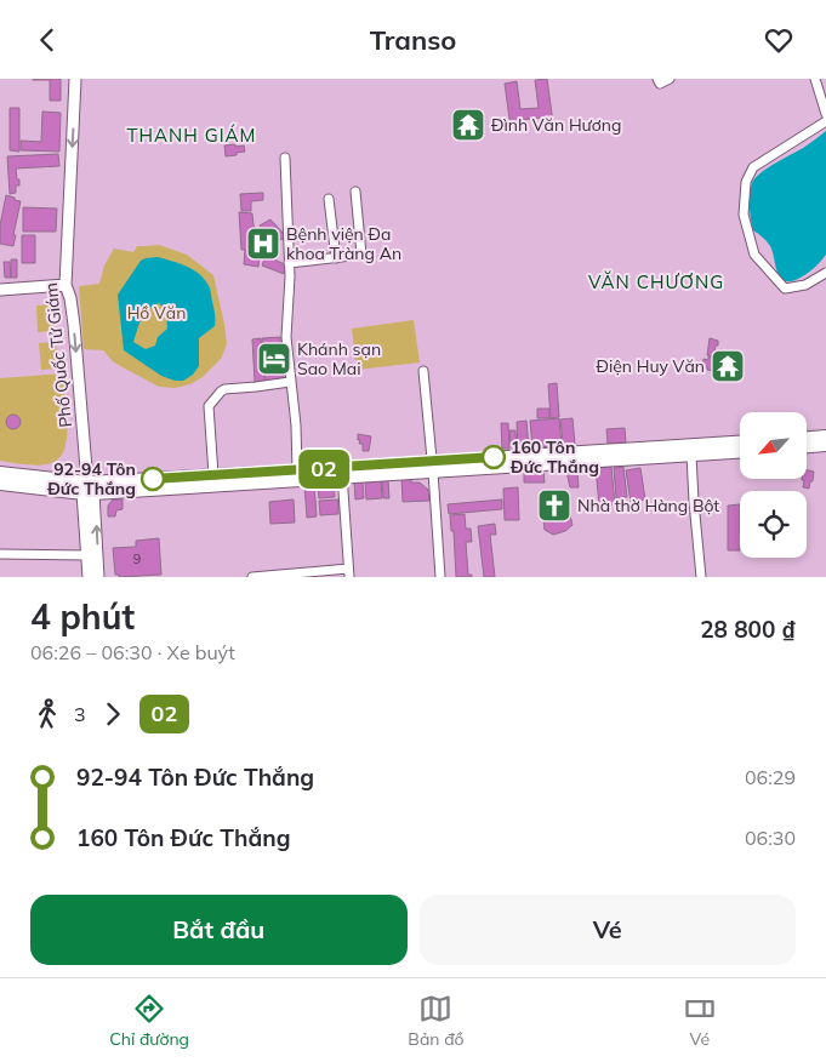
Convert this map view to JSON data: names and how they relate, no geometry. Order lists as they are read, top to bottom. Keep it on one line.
{"streets":{"street":["Phố Quốc Tử Giám"]},"one_way":["Phố Quốc Tử Giám"],"districts":["THANH GIÁM","VĂN CHƯƠNG"],"parks":["Hồ Văn"],"places":{"temple":["Đình Văn Hương","Điện Huy Văn"],"hospital":["Bệnh viện Đa khoa Tràng An"],"hotel":["Khánh sạn Sao Mai"],"other":["160 Tôn Đức Thắng","92-94 Tôn Đức Thắng"],"church":["Nhà thờ Hàng Bột"]},"lines":["bus line 02"],"house_numbers":["9"],"north":"bottom left","page":{"header":"Transo","on_map":"02","heading":["4 phút","06:26 – 06:30 · Xe buýt","28 800 ₫"],"legs":["3","02"],"list":[{"name":"92-94 Tôn Đức Thắng","value":"06:29"},{"name":"160 Tôn Đức Thắng","value":"06:30"}],"buttons":["Bắt đầu","Vé"],"tabs":["Chỉ đường","Bản đồ","Vé"]}}
